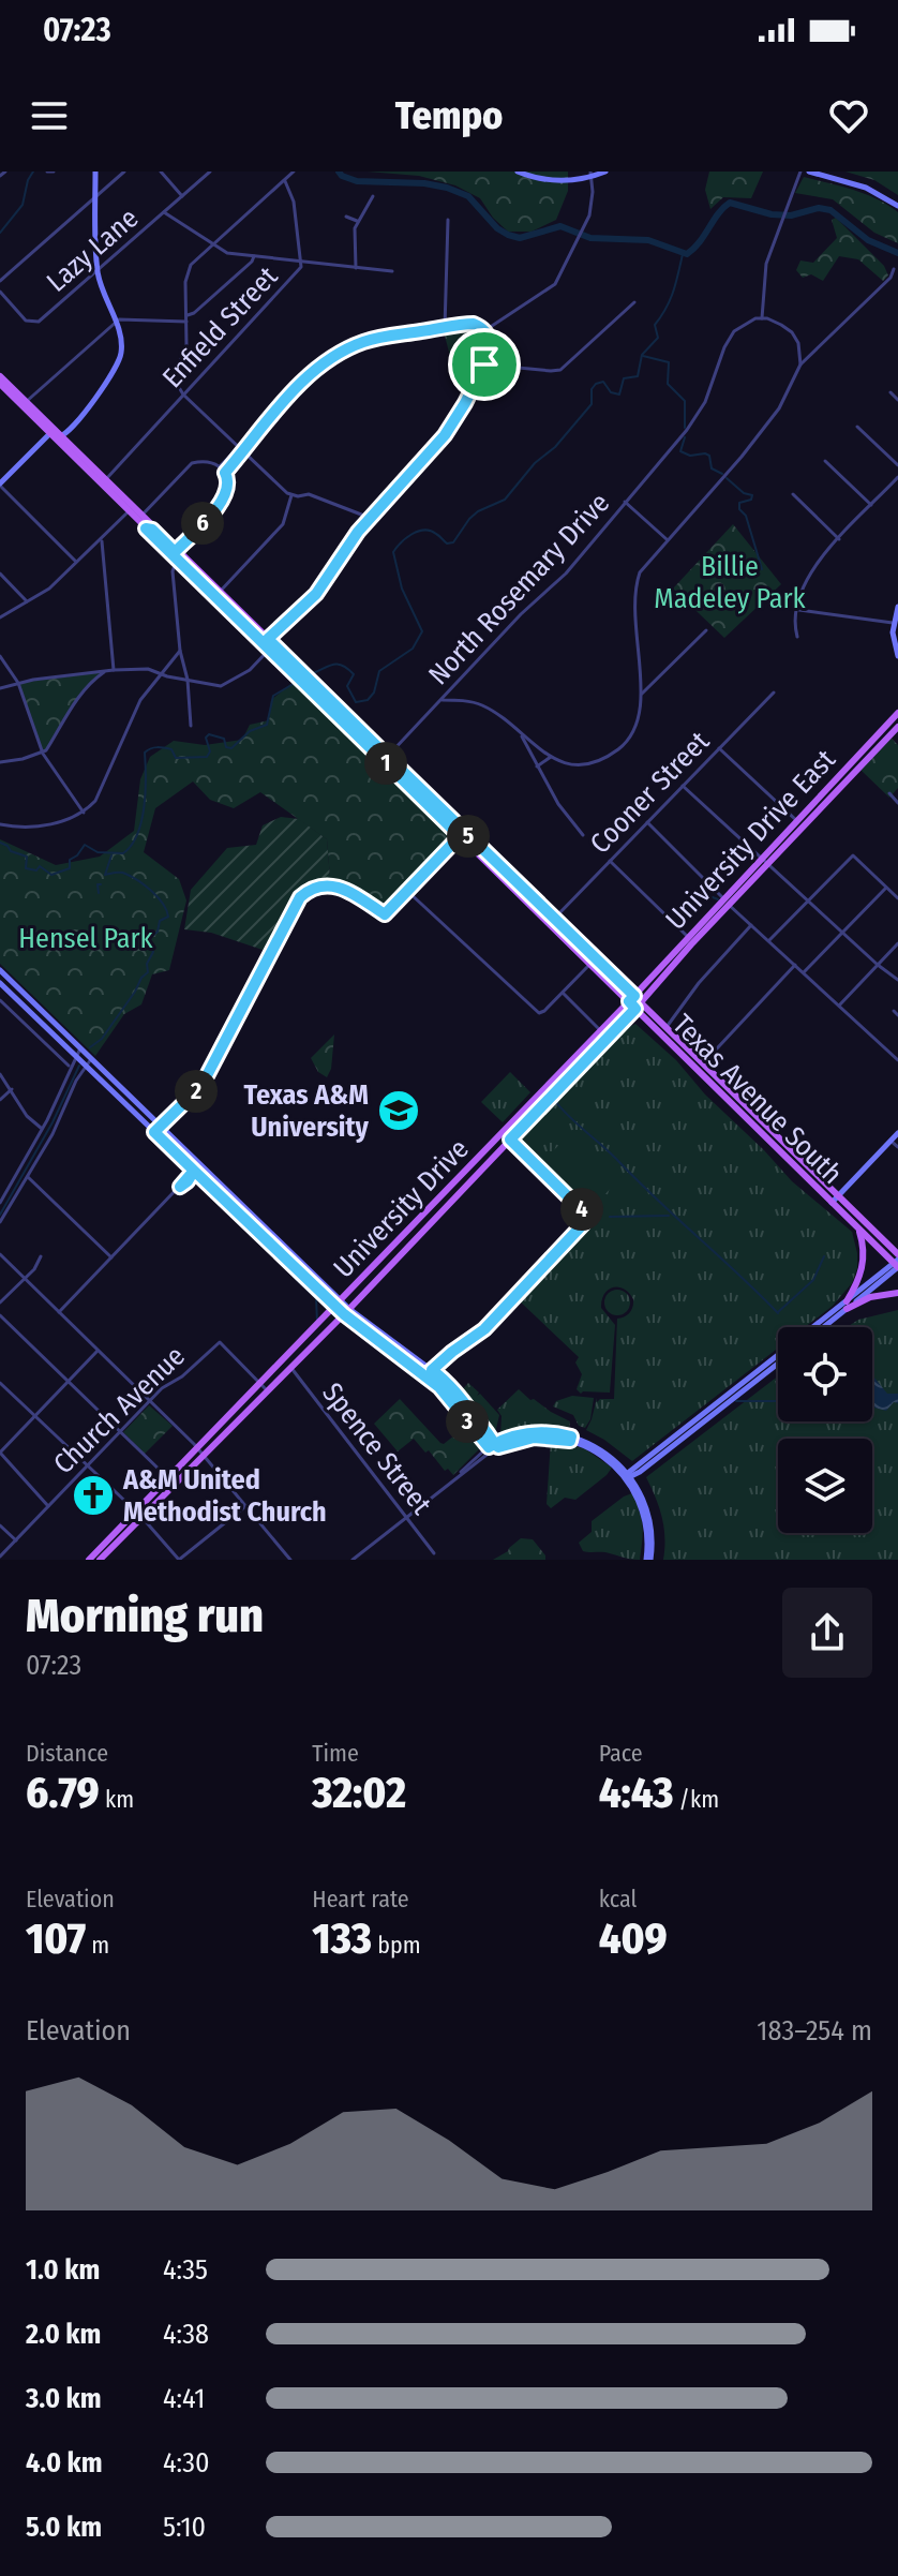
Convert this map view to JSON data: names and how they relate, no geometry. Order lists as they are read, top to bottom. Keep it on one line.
{"streets":{"main road":["University Drive East","Texas Avenue South","University Drive"],"street":["Lazy Lane","Enfield Street","North Rosemary Drive","Cooner Street","Church Avenue","Spence Street"]},"crossings":[["Enfield Street","Texas Avenue South"],["North Rosemary Drive","Texas Avenue South"],["Cooner Street","Texas Avenue South"],["University Drive East","Texas Avenue South"],["University Drive East","University Drive"],["Texas Avenue South","University Drive"],["University Drive","Church Avenue"],["University Drive","Spence Street"]],"parks":["Billie Madeley Park","Hensel Park"],"places":{"school or university":["Texas A&M University"],"church":["A&M United Methodist Church"]},"page":{"status":"07:23","header":"Tempo","pins":["6","1","5","2","4","3"],"heading":["Morning run","07:23"],"stats":[["Distance","6.79 km"],["Time","32:02"],["Pace","4:43 /km"],["Elevation","107 m"],["Heart rate","133 bpm"],["kcal","409"]],"chart":["Elevation","183–254 m"],"list":[{"name":"1.0 km","note":"4:35"},{"name":"2.0 km","note":"4:38"},{"name":"3.0 km","note":"4:41"},{"name":"4.0 km","note":"4:30"},{"name":"5.0 km","note":"5:10"}]}}
